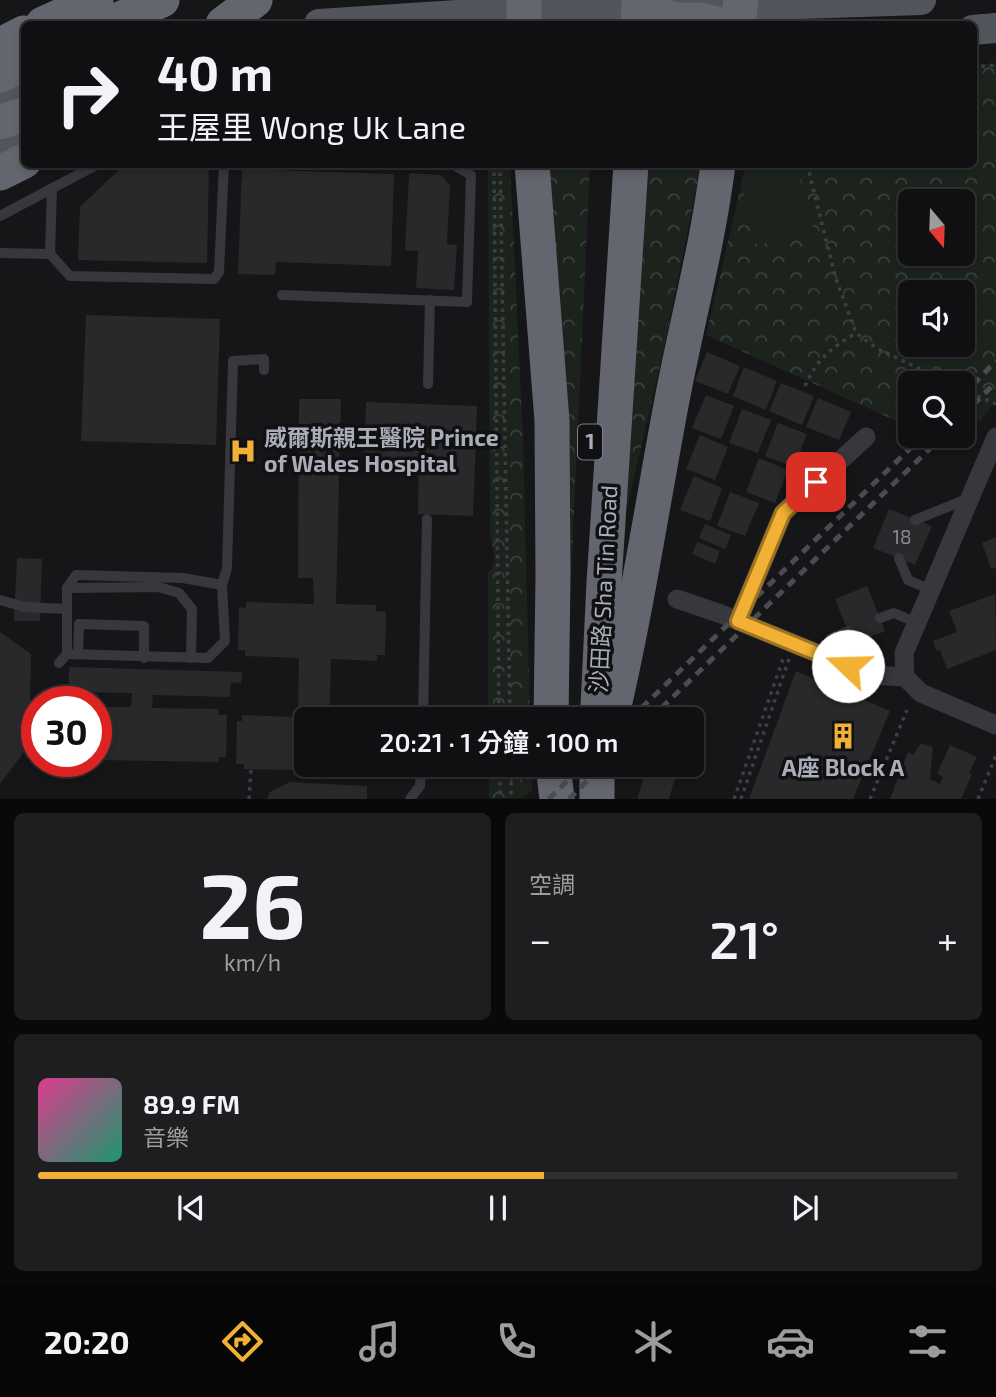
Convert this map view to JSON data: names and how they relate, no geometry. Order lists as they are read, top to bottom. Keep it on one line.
{"streets":{"highway":["1","沙田路 Sha Tin Road"]},"places":{"hospital":["威爾斯親王醫院 Prince of Wales Hospital"],"building":["A座 Block A"]},"house_numbers":["18"],"north":"bottom","page":{"turn":["40 m","王屋里 Wong Uk Lane"],"limit":"30","trip":"20:21 · 1 分鐘 · 100 m","tile":[["26","km/h"],"空調"],"heat":["−","21°","+"],"song":["89.9 FM","音樂"],"tabs":"20:20"}}
